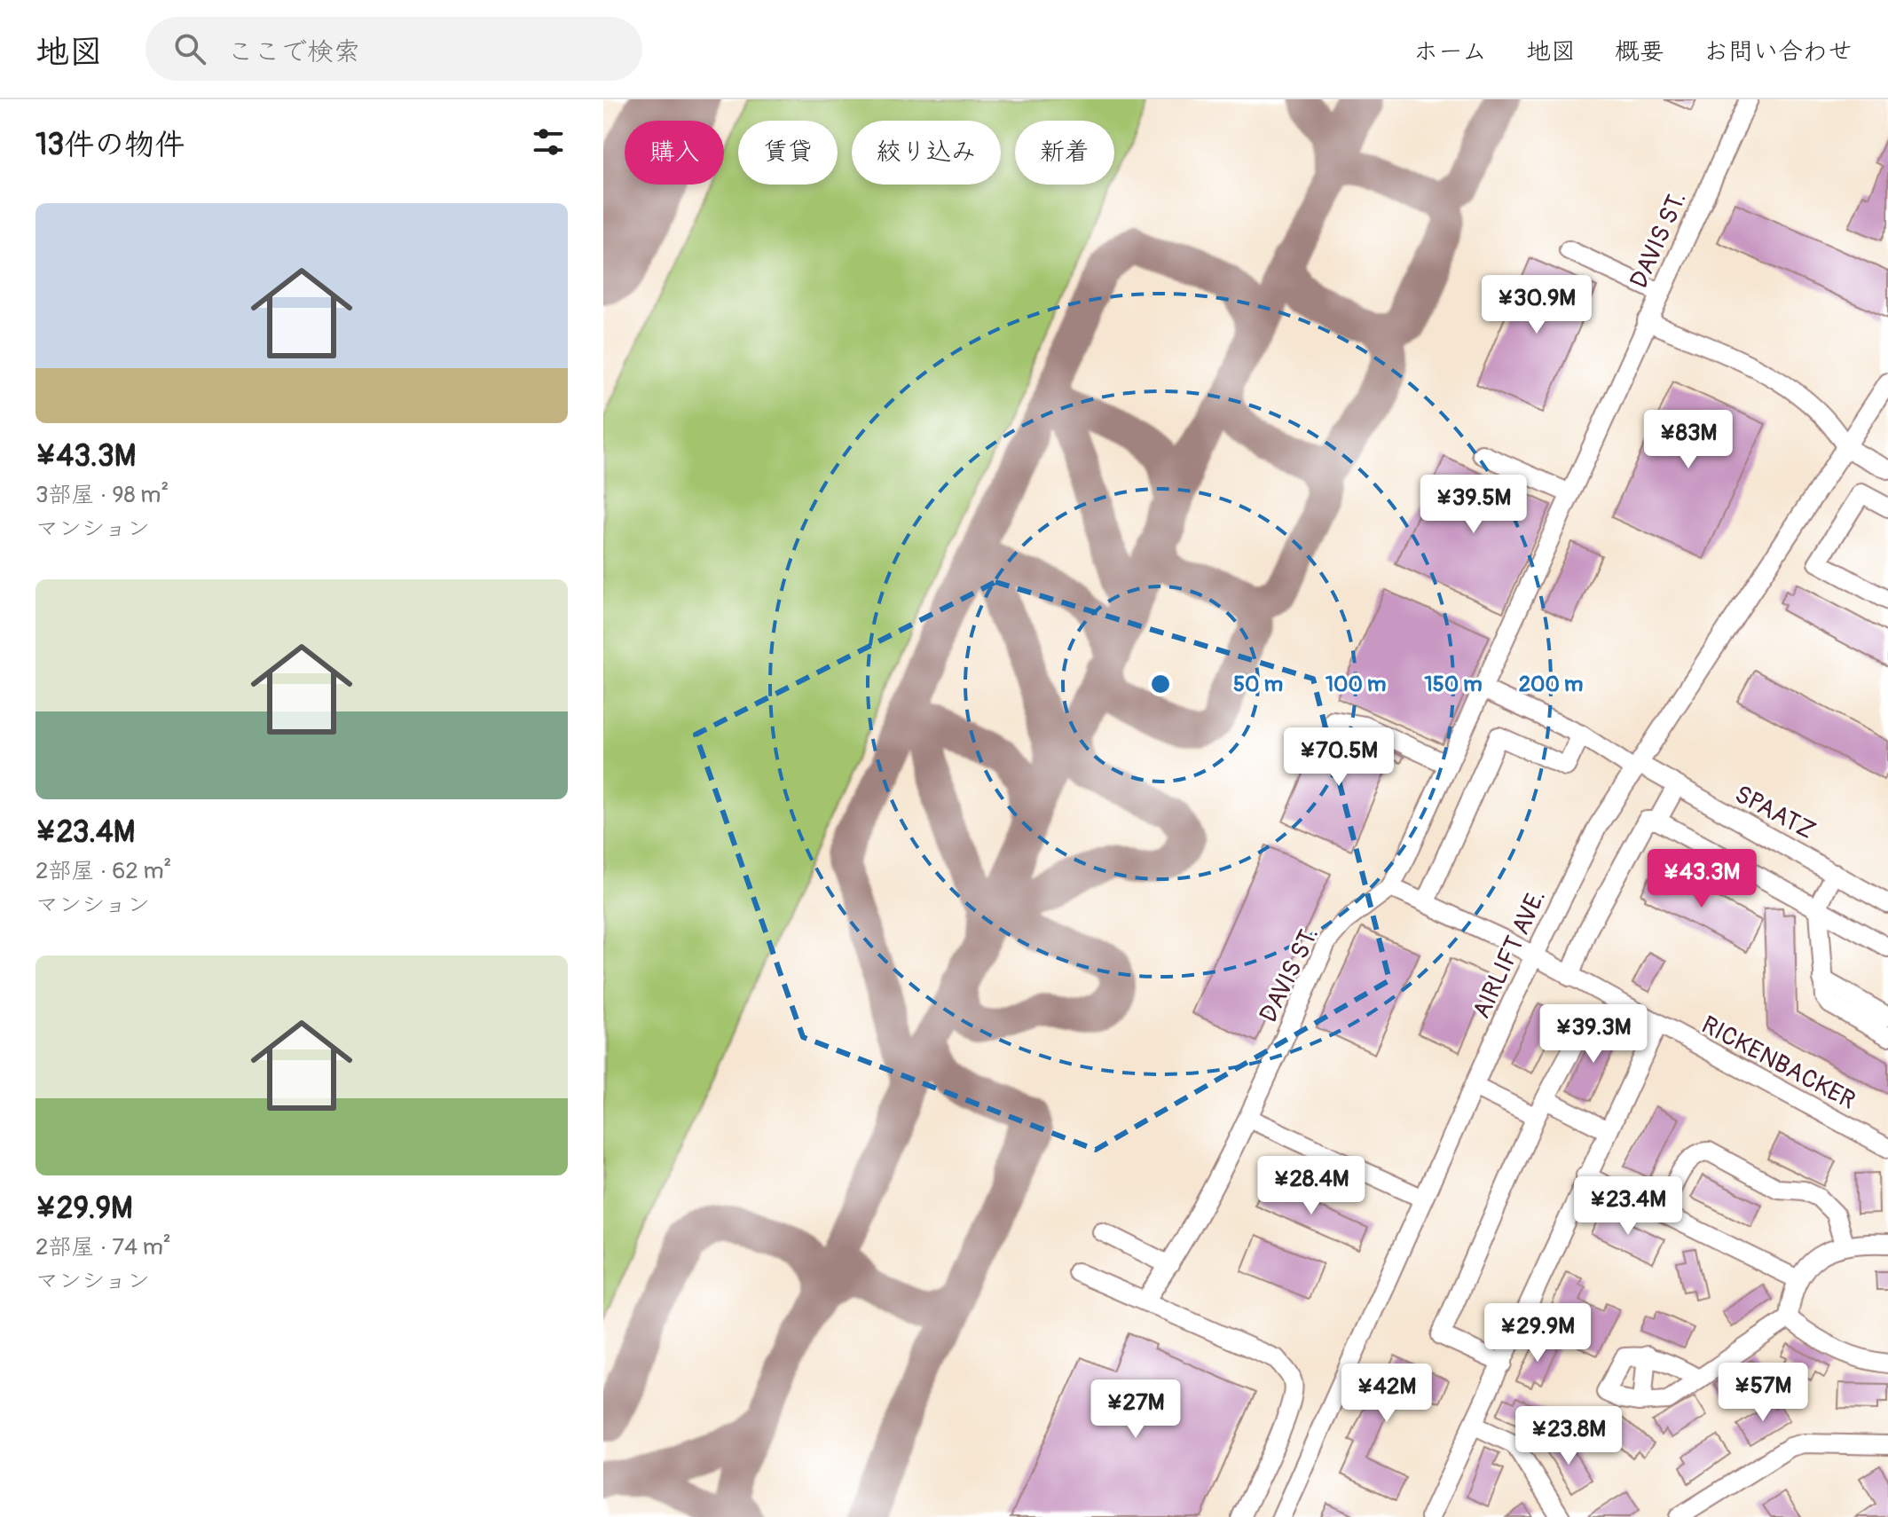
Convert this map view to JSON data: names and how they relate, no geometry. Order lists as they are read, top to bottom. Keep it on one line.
{"streets":{"street":["DAVIS ST.","SPAATZ","AIRLIFT AVE.","RICKENBACKER"]},"crossings":[["DAVIS ST.","SPAATZ"],["DAVIS ST.","RICKENBACKER"],["SPAATZ","AIRLIFT AVE."],["AIRLIFT AVE.","RICKENBACKER"]],"page":{"header":"地図","search":"ここで検索","nav":["ホーム","地図","概要","お問い合わせ"],"heading":"13件の物件","chip":["購入","賃貸","絞り込み","新着"],"list":[{"name":"¥43.3M","note":"3部屋 · 98 m² · マンション"},{"name":"¥23.4M","note":"2部屋 · 62 m² · マンション"},{"name":"¥29.9M","note":"2部屋 · 74 m² · マンション"}],"price":["¥30.9M","¥83M","¥39.5M","¥70.5M","¥43.3M","¥39.3M","¥28.4M","¥23.4M","¥29.9M","¥57M","¥42M","¥27M","¥23.8M"]},"rings":["50 m","100 m","150 m","200 m"]}
